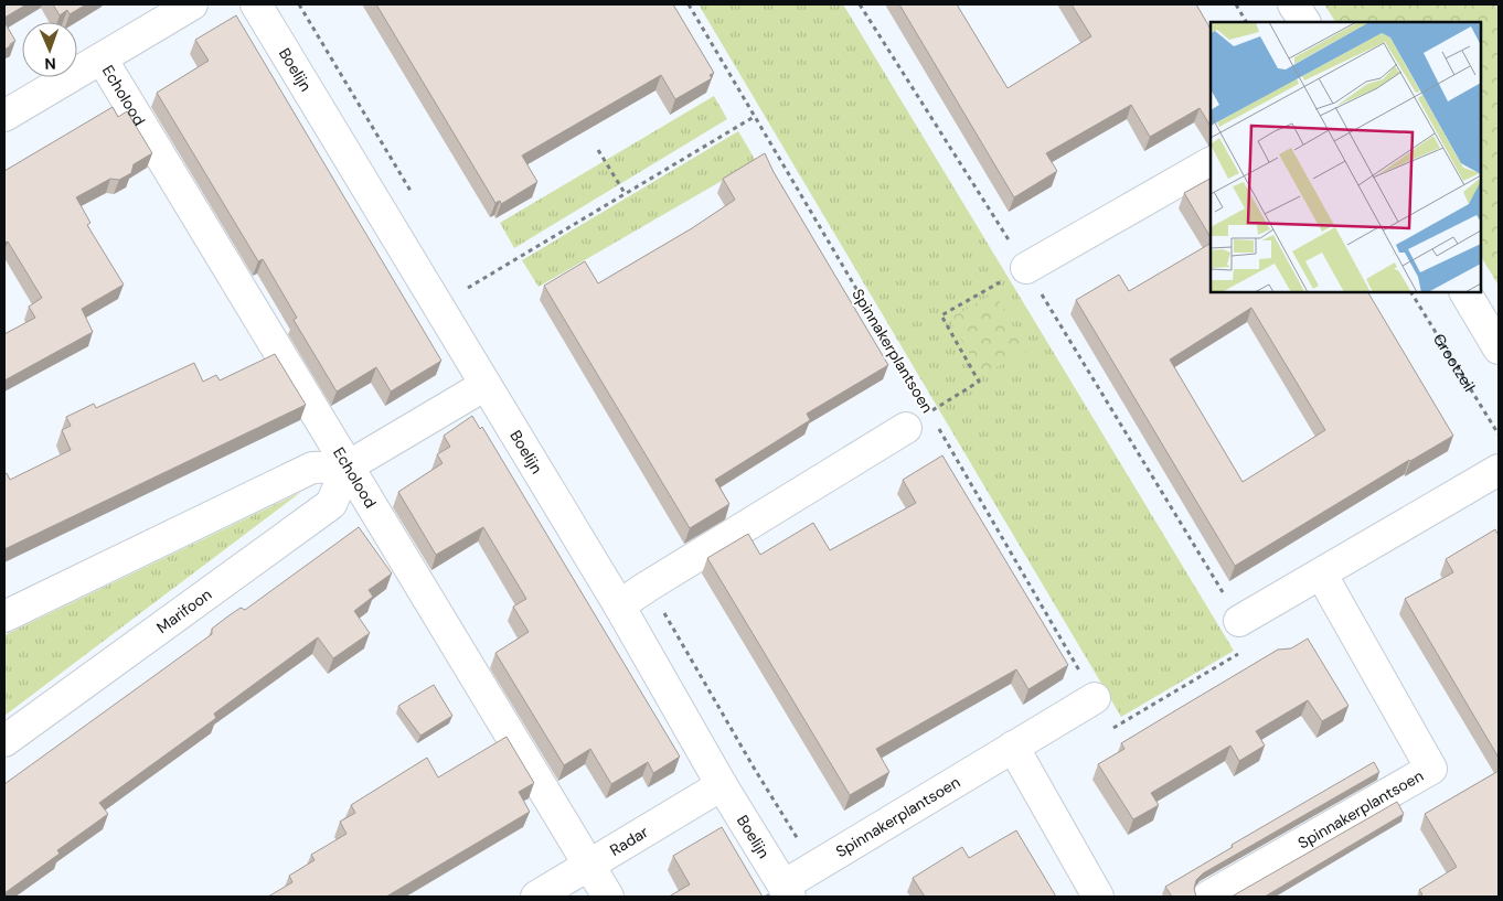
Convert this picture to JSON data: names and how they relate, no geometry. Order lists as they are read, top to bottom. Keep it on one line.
{"streets":{"street":["Boelijn","Echolood","Spinnakerplantsoen","Marifoon","Radar"],"path":["Grootzeil"]},"crossings":[["Boelijn","Spinnakerplantsoen"],["Boelijn","Radar"],["Echolood","Marifoon"],["Echolood","Radar"]],"north":"bottom"}
